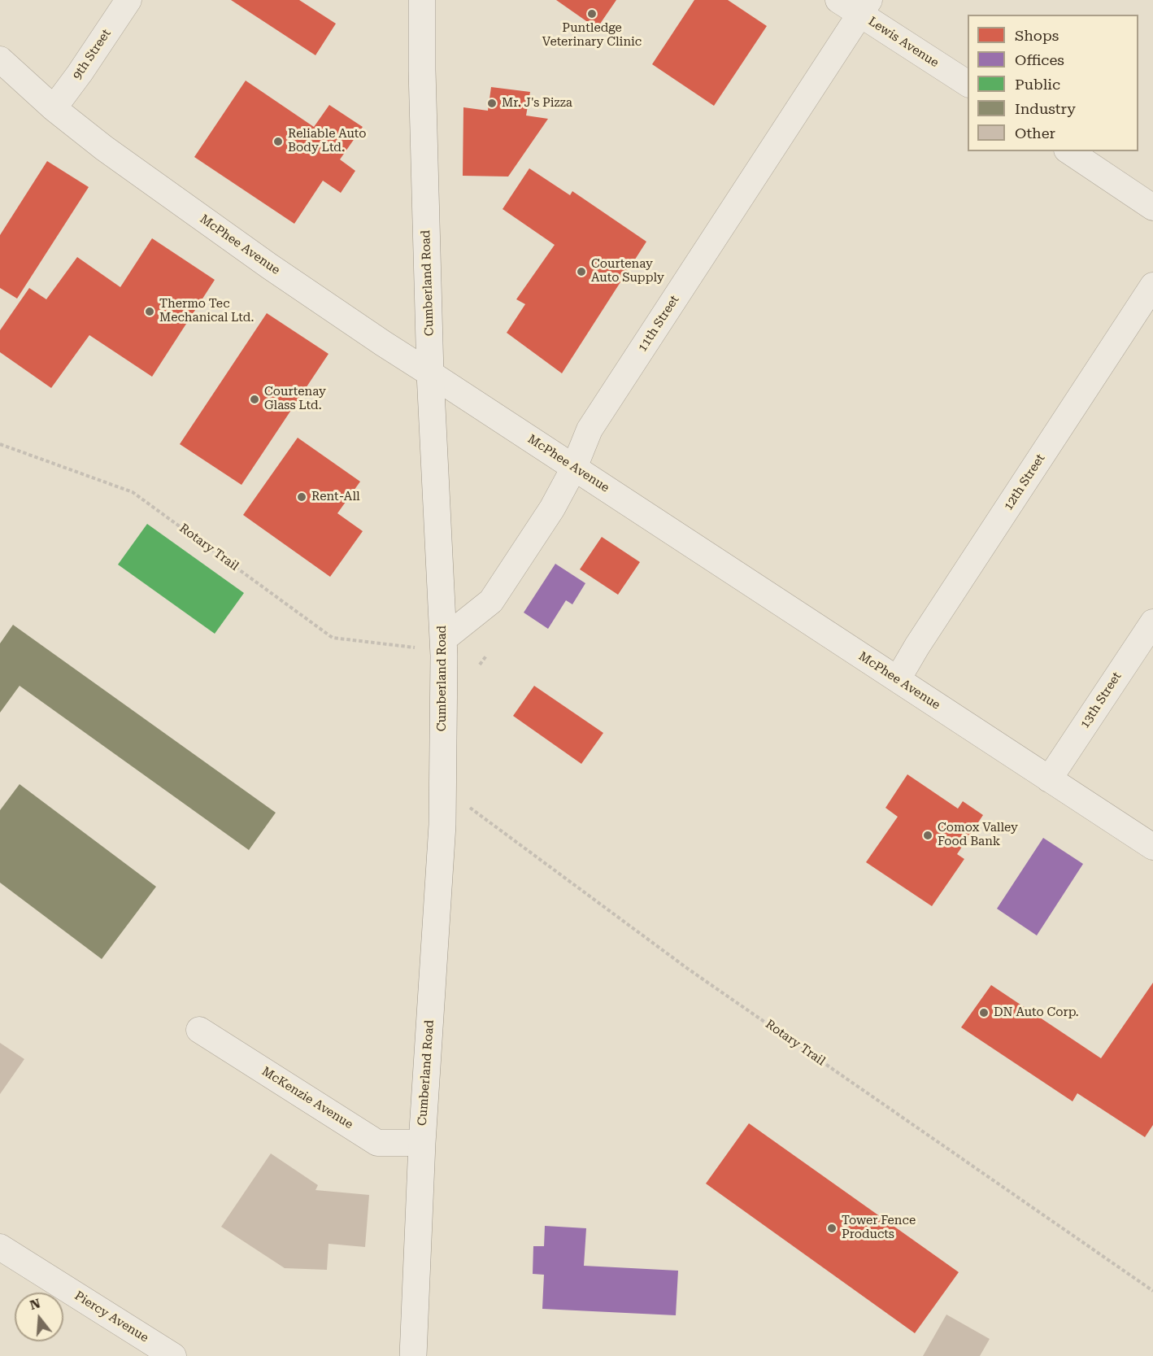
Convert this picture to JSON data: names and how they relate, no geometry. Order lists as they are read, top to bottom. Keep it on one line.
{"streets":{"street":["Lewis Avenue","9th Street","McPhee Avenue","Cumberland Road","11th Street","12th Street","13th Street","McKenzie Avenue","Piercy Avenue"],"path":["Rotary Trail"]},"crossings":[["Lewis Avenue","11th Street"],["9th Street","McPhee Avenue"],["McPhee Avenue","Cumberland Road"],["McPhee Avenue","11th Street"],["McPhee Avenue","12th Street"],["McPhee Avenue","13th Street"],["Cumberland Road","11th Street"],["Cumberland Road","Rotary Trail"],["Cumberland Road","McKenzie Avenue"]],"places":["Puntledge Veterinary Clinic","Mr. J's Pizza","Reliable Auto Body Ltd.","Courtenay Auto Supply","Thermo Tec Mechanical Ltd.","Courtenay Glass Ltd.","Rent-All","Comox Valley Food Bank","DN Auto Corp.","Tower Fence Products"],"legend":["Shops","Offices","Public","Industry","Other"],"north":"top"}
